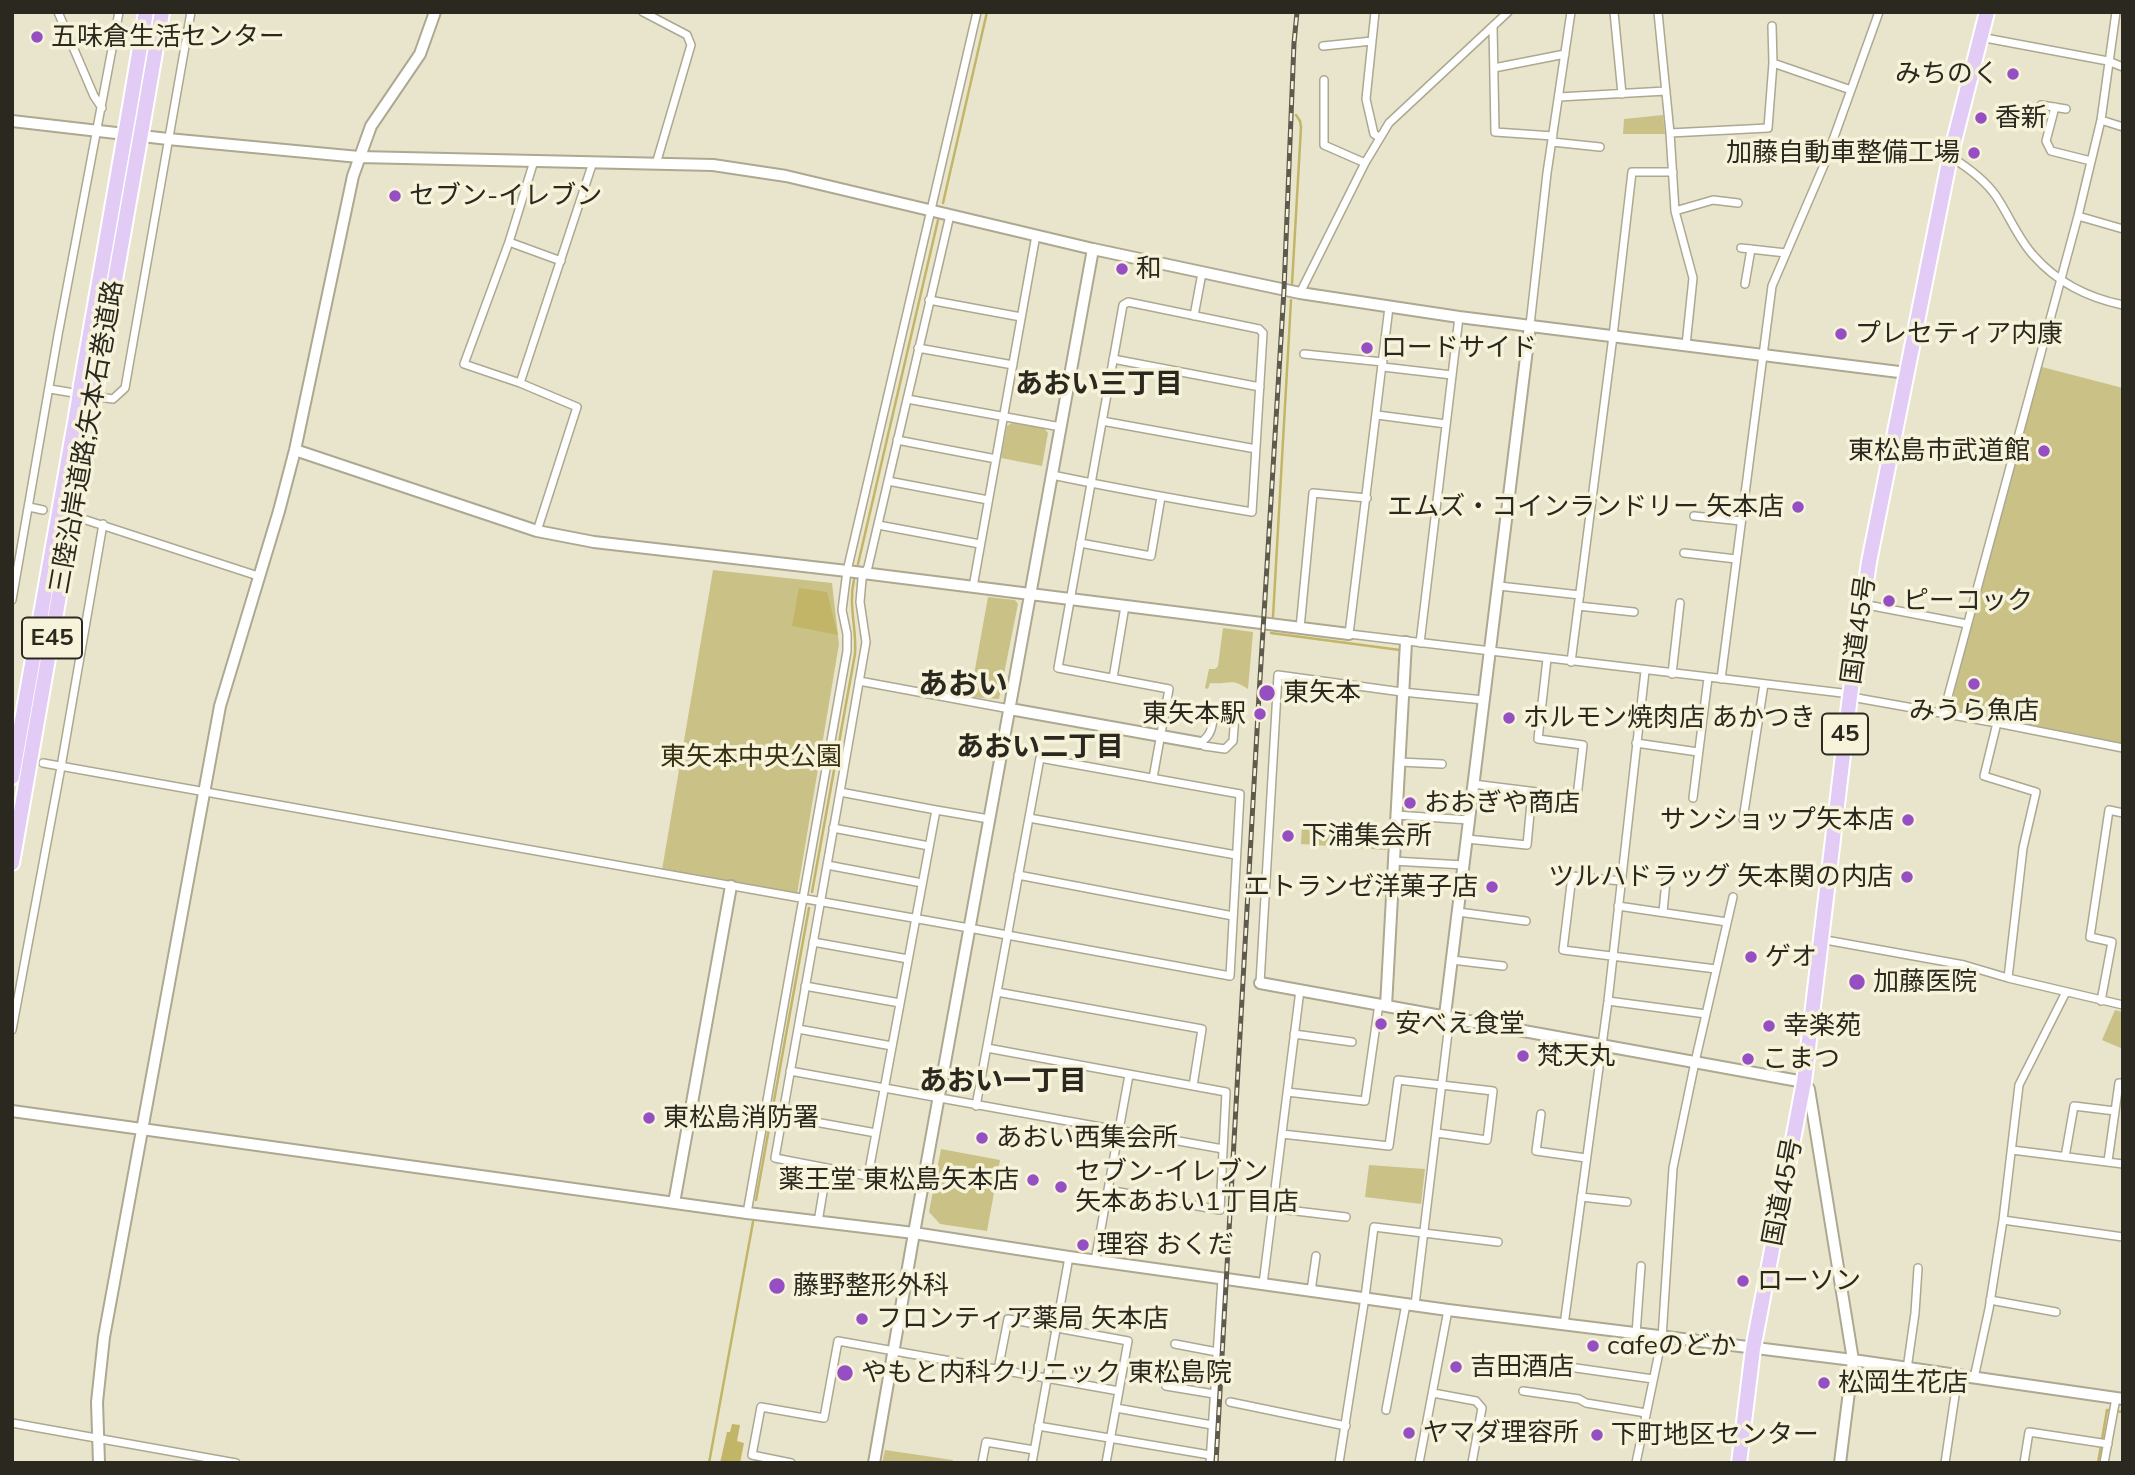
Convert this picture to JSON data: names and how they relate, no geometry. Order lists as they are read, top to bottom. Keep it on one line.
{"streets":{"highway":["三陸沿岸道路;矢本石巻道路","国道45号","E45","45"]},"districts":["あおい三丁目","あおい","あおい二丁目","あおい一丁目"],"parks":["東矢本中央公園"],"places":["五味倉生活センター","みちのく","香新","加藤自動車整備工場","セブン-イレブン","和","プレセティア内康","ロードサイド","東松島市武道館","エムズ・コインランドリー 矢本店","ピーコック","みうら魚店","東矢本","東矢本駅","ホルモン焼肉店 あかつき","おおぎや商店","サンショップ矢本店","下浦集会所","ツルハドラッグ 矢本関の内店","エトランゼ洋菓子店","ゲオ","加藤医院","安べえ食堂","幸楽苑","梵天丸","こまつ","東松島消防署","あおい西集会所","薬王堂 東松島矢本店","セブン-イレブン 矢本あおい1丁目店","理容 おくだ","ローソン","藤野整形外科","フロンティア薬局 矢本店","cafeのどか","吉田酒店","やもと内科クリニック 東松島院","松岡生花店","ヤマダ理容所","下町地区センター"]}
